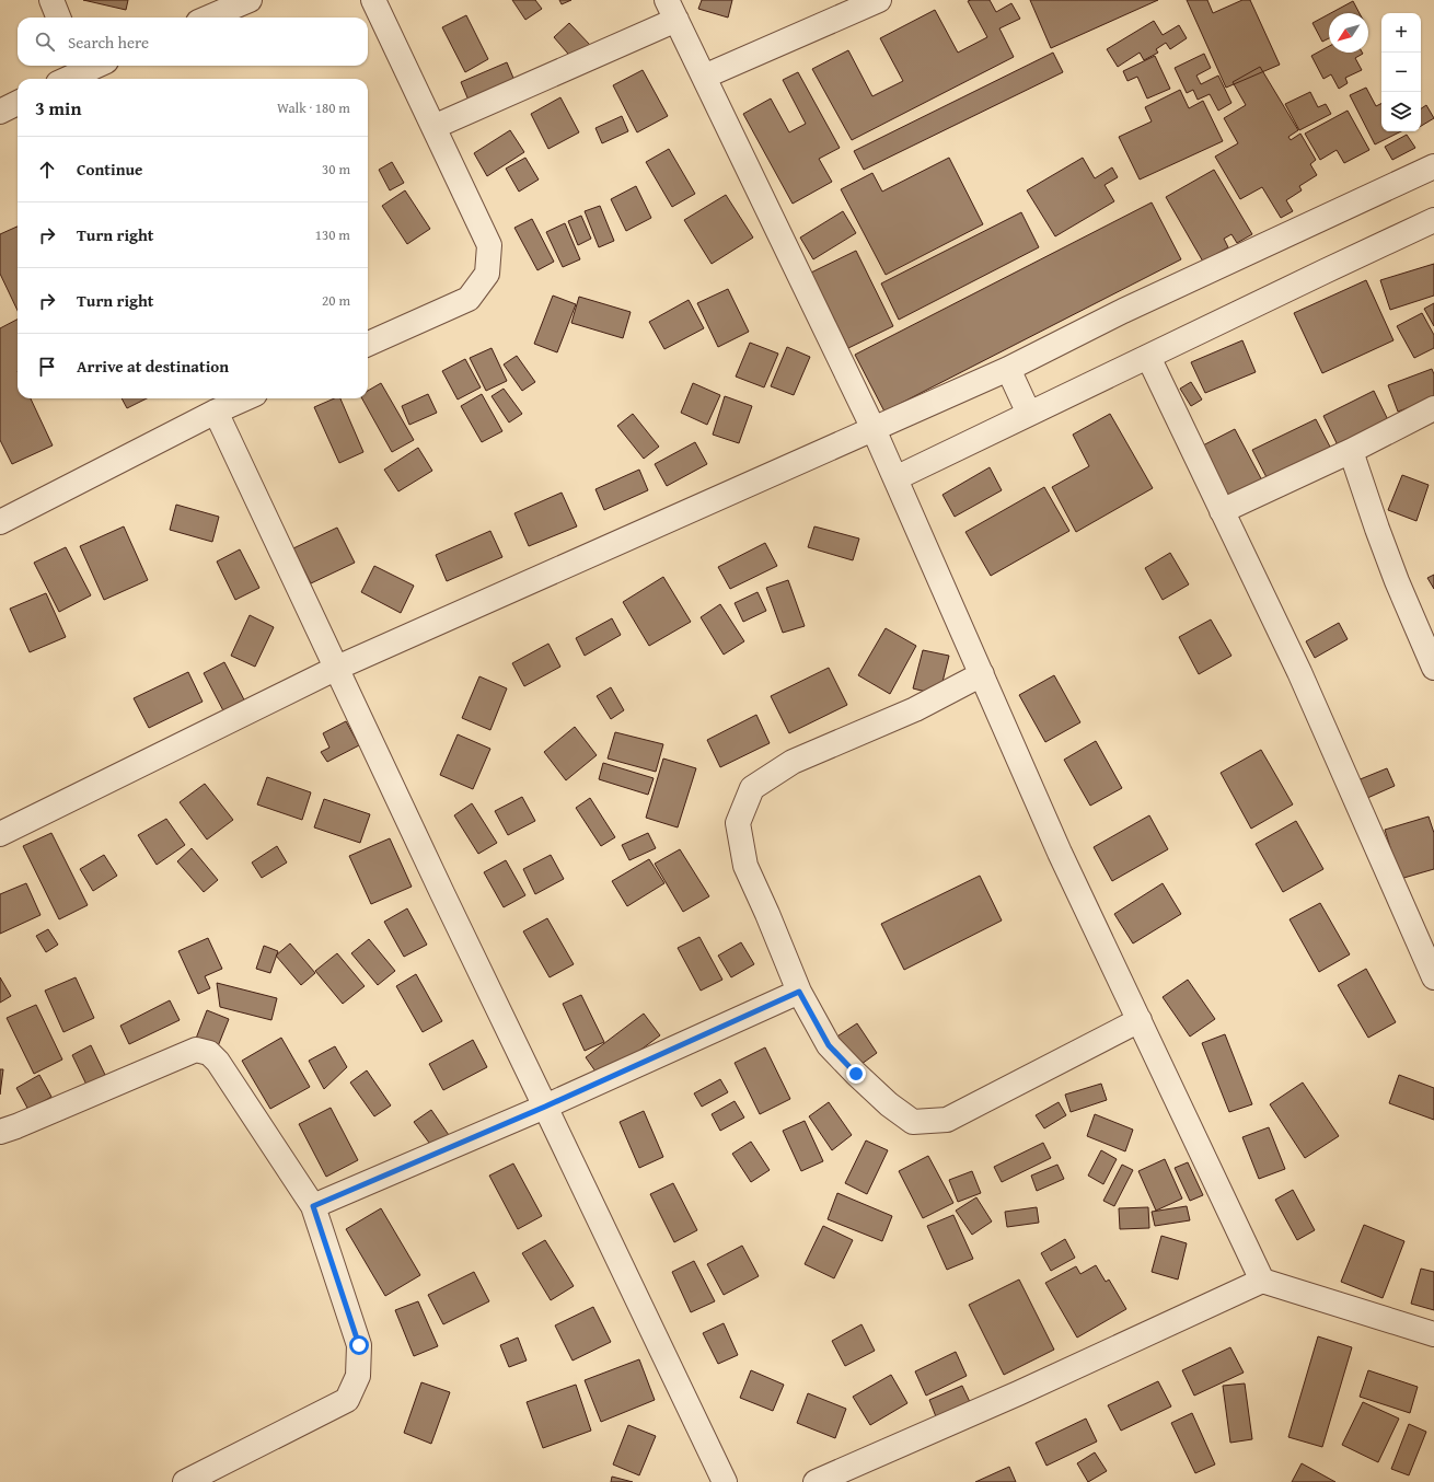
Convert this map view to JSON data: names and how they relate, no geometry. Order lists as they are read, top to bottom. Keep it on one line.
{"north":"bottom left","page":{"map_buttons":["+","−"],"search":"Search here","heading":["3 min","Walk · 180 m"],"list":[["Continue","30 m"],["Turn right","130 m"],["Turn right","20 m"],"Arrive at destination"]}}
